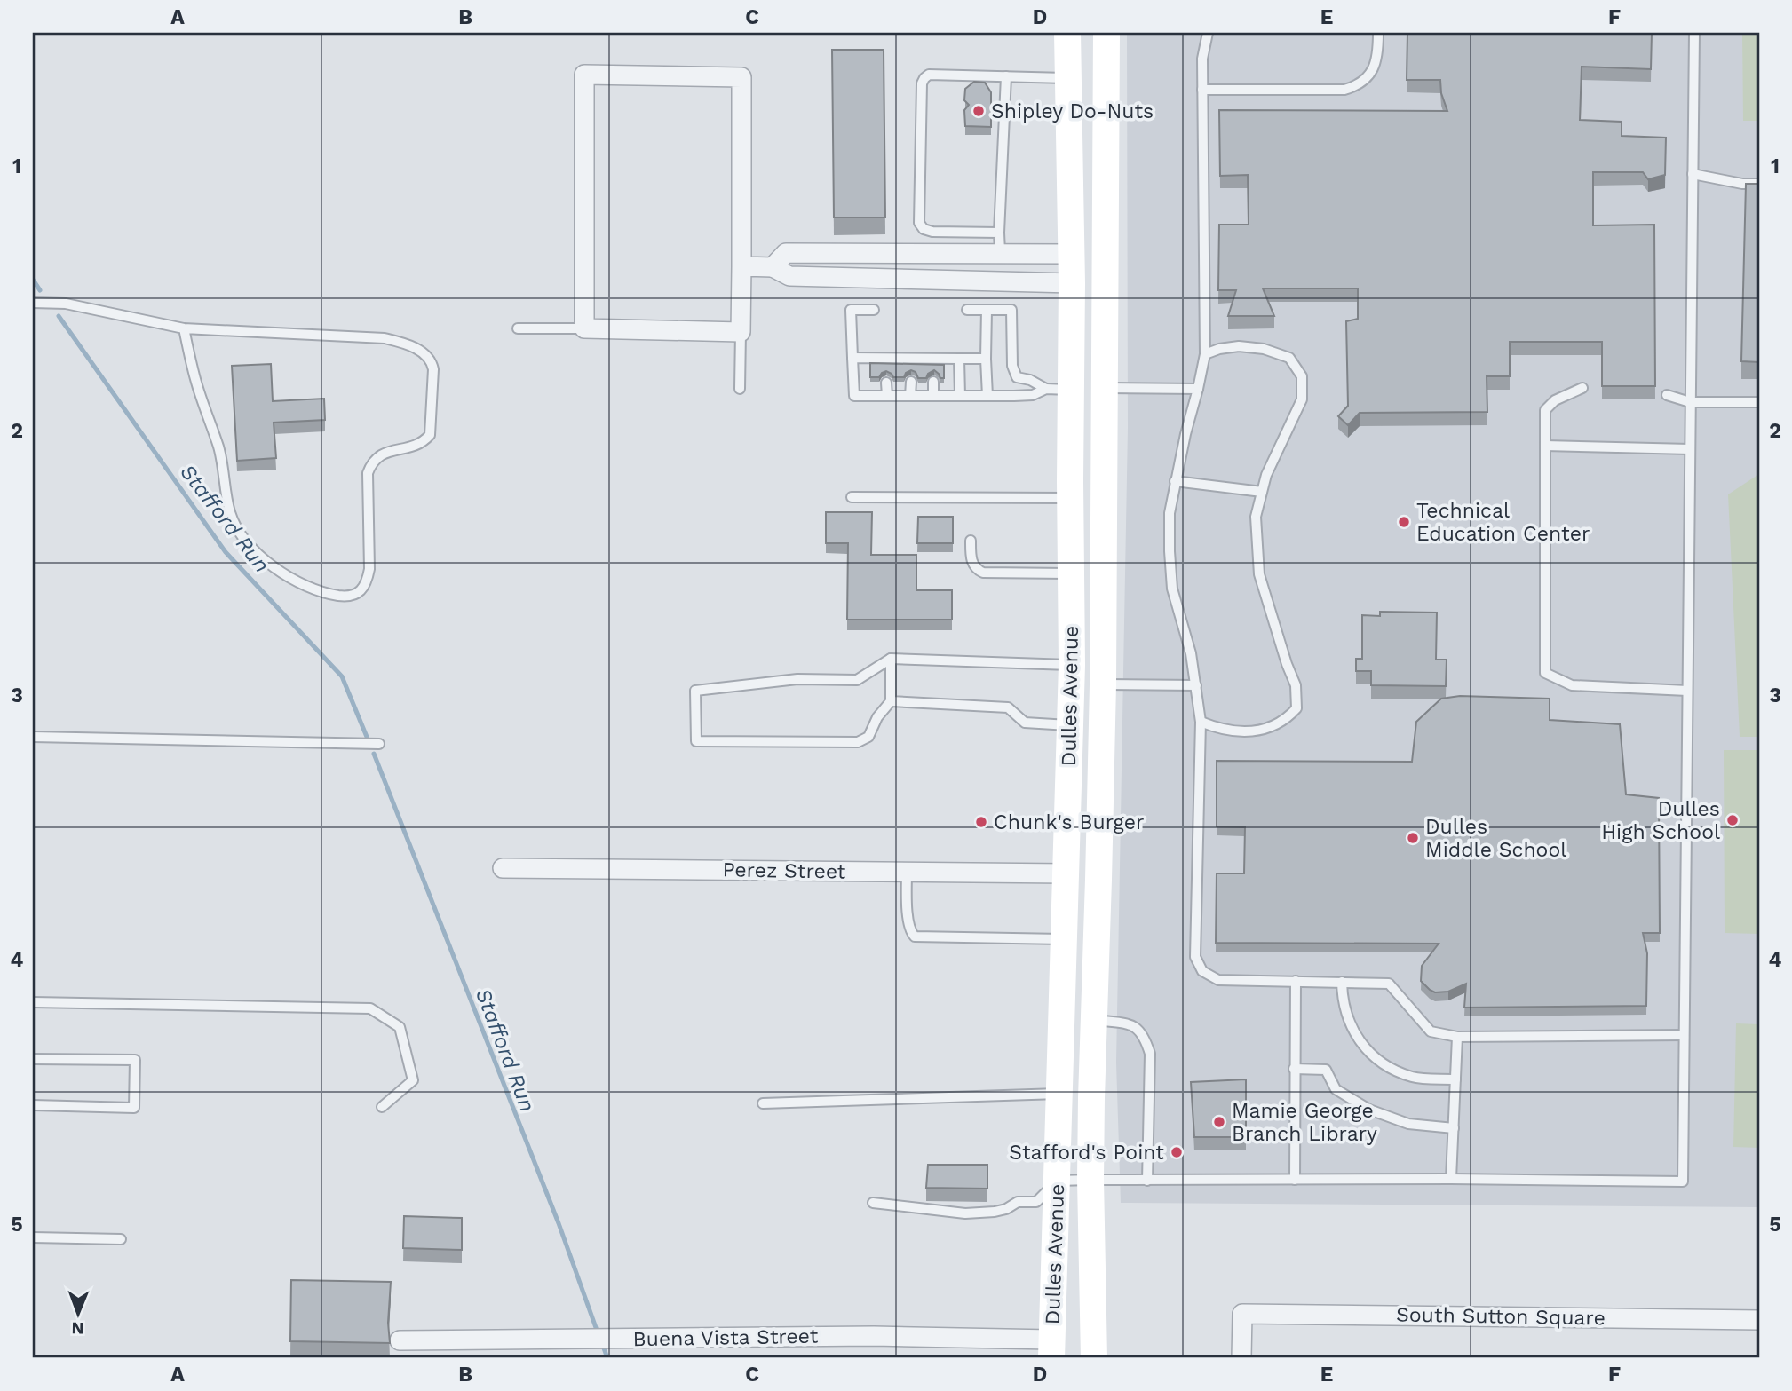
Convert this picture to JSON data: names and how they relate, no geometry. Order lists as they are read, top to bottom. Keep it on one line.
{"streets":{"main road":["Dulles Avenue"],"street":["Perez Street","South Sutton Square","Buena Vista Street"]},"crossings":[["Dulles Avenue","Perez Street"],["Dulles Avenue","Buena Vista Street"]],"water":["Stafford Run"],"places":["Shipley Do-Nuts","Technical Education Center","Dulles High School","Chunk's Burger","Dulles Middle School","Mamie George Branch Library","Stafford's Point"],"north":"bottom","grid":{"columns":["A","B","C","D","E","F"],"rows":["1","2","3","4","5"]}}
